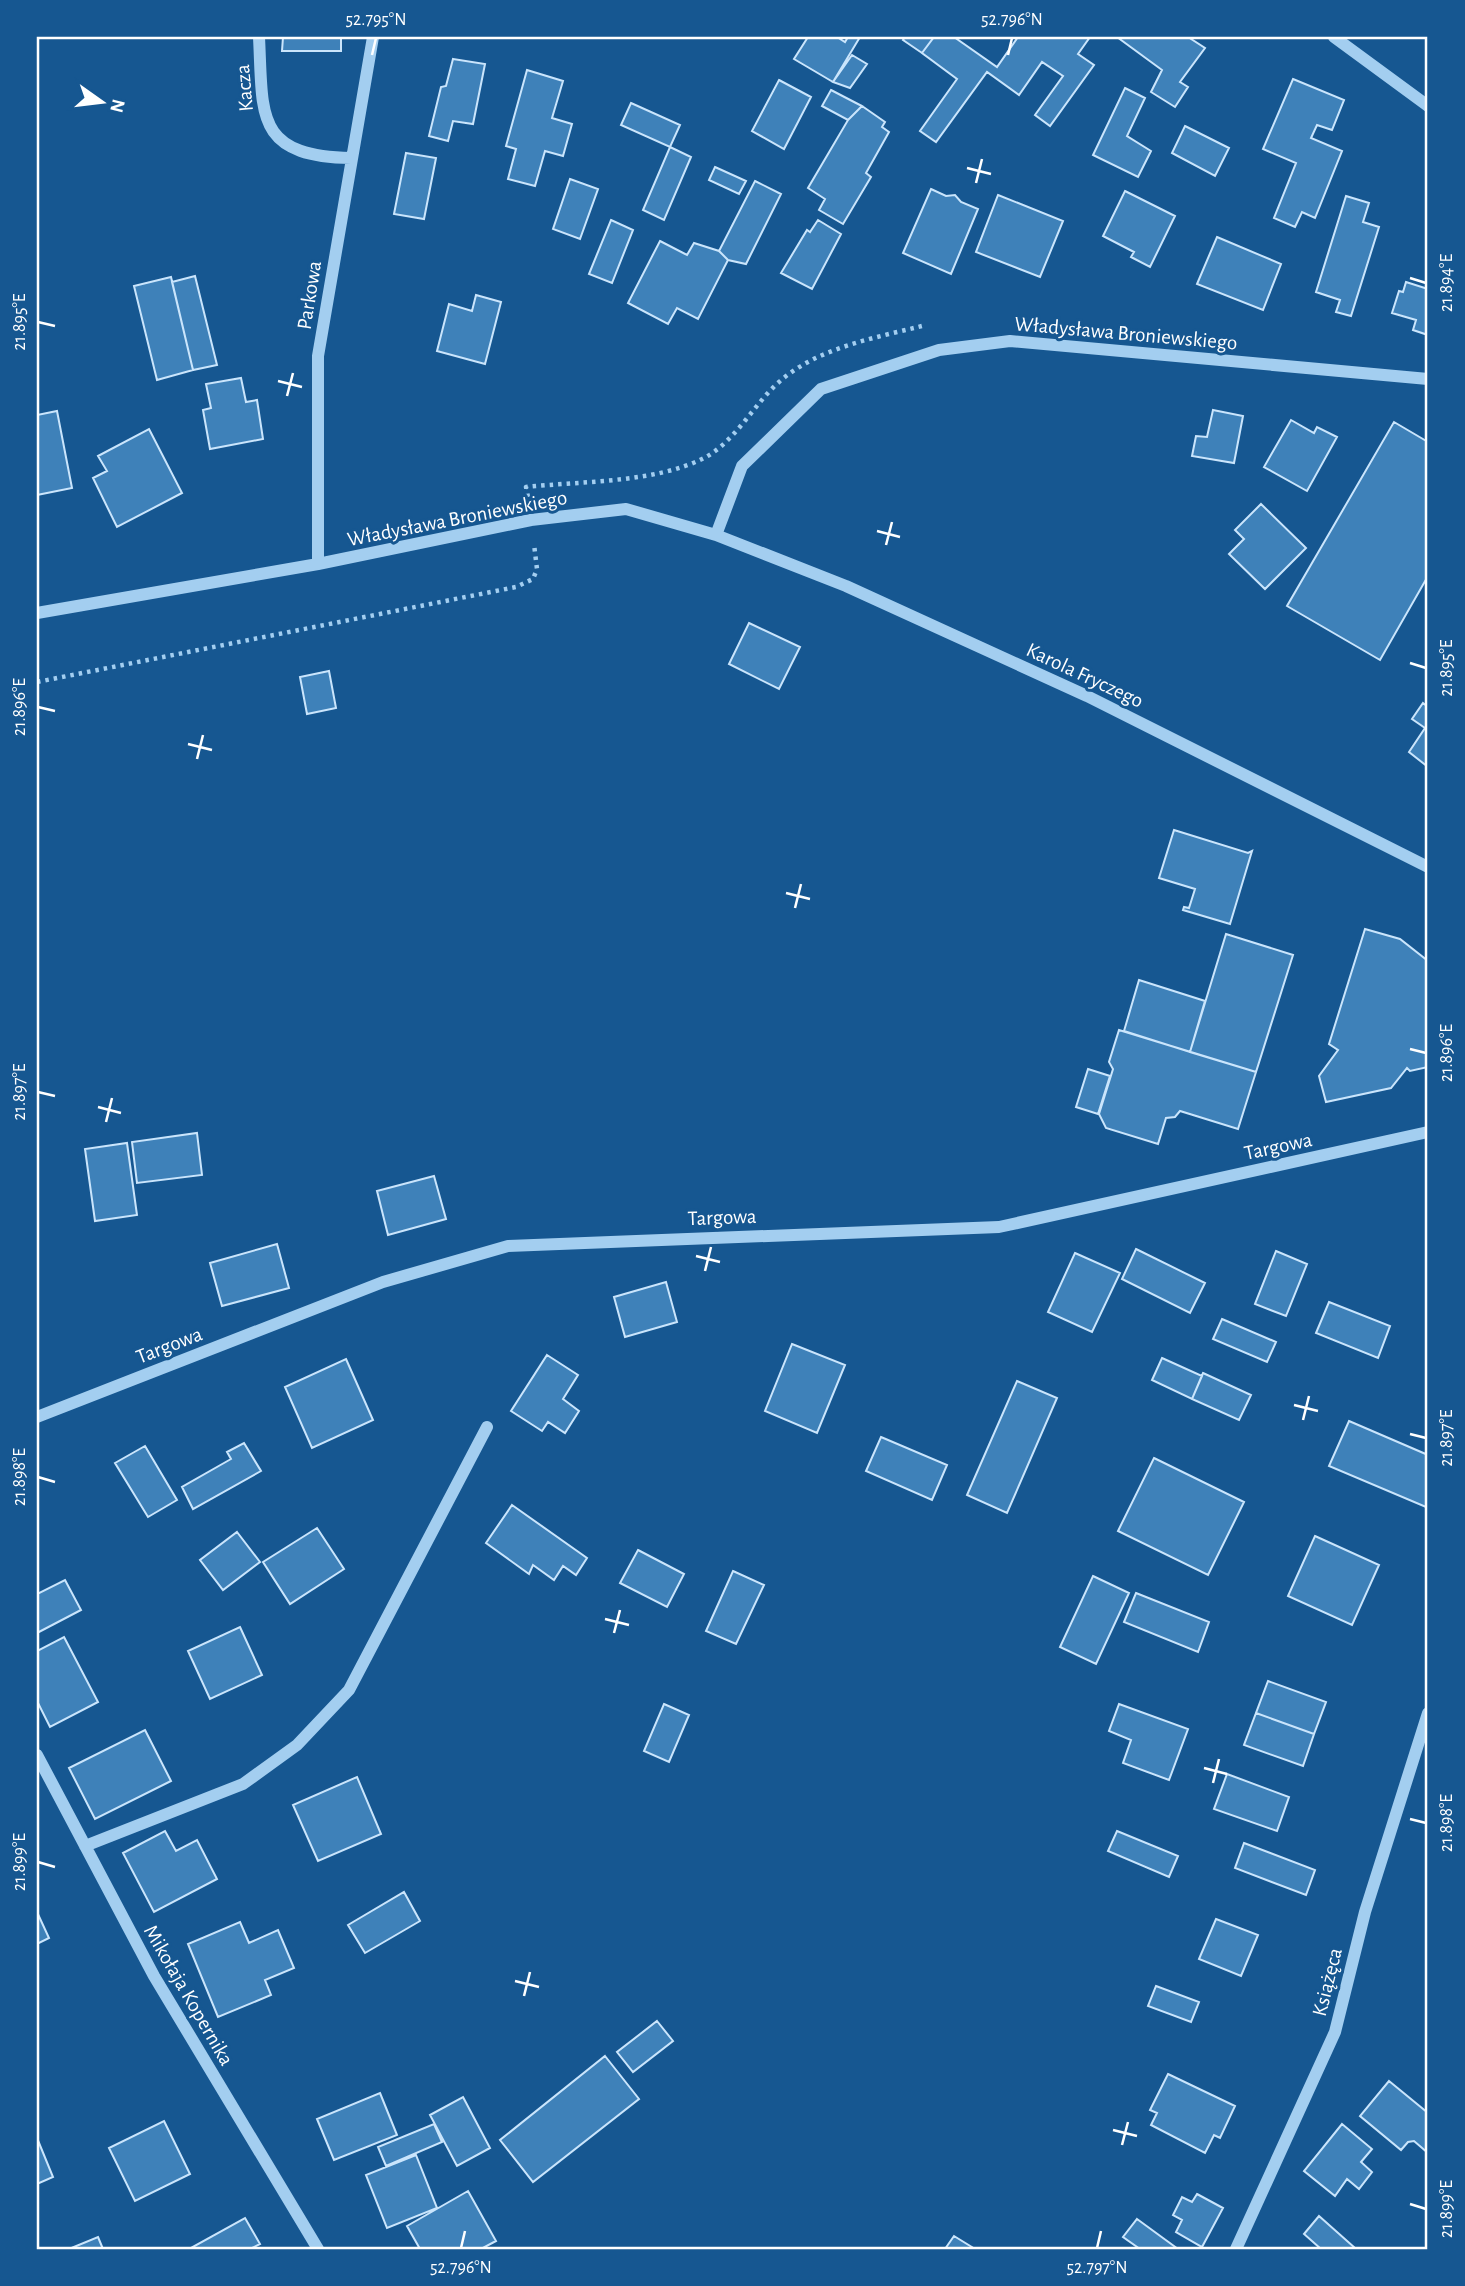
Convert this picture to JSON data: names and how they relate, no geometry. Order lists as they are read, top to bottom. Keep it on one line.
{"streets":{"street":["Kacza","Parkowa","Władysława Broniewskiego","Karola Fryczego","Targowa","Książęca","Mikołaja Kopernika"]},"crossings":[["Kacza","Parkowa"],["Parkowa","Władysława Broniewskiego"],["Władysława Broniewskiego","Karola Fryczego"]],"north":"right","coordinates":["52.795°N","52.796°N","21.894°E","21.895°E","21.896°E","21.897°E","21.898°E","21.899°E","52.797°N"]}
